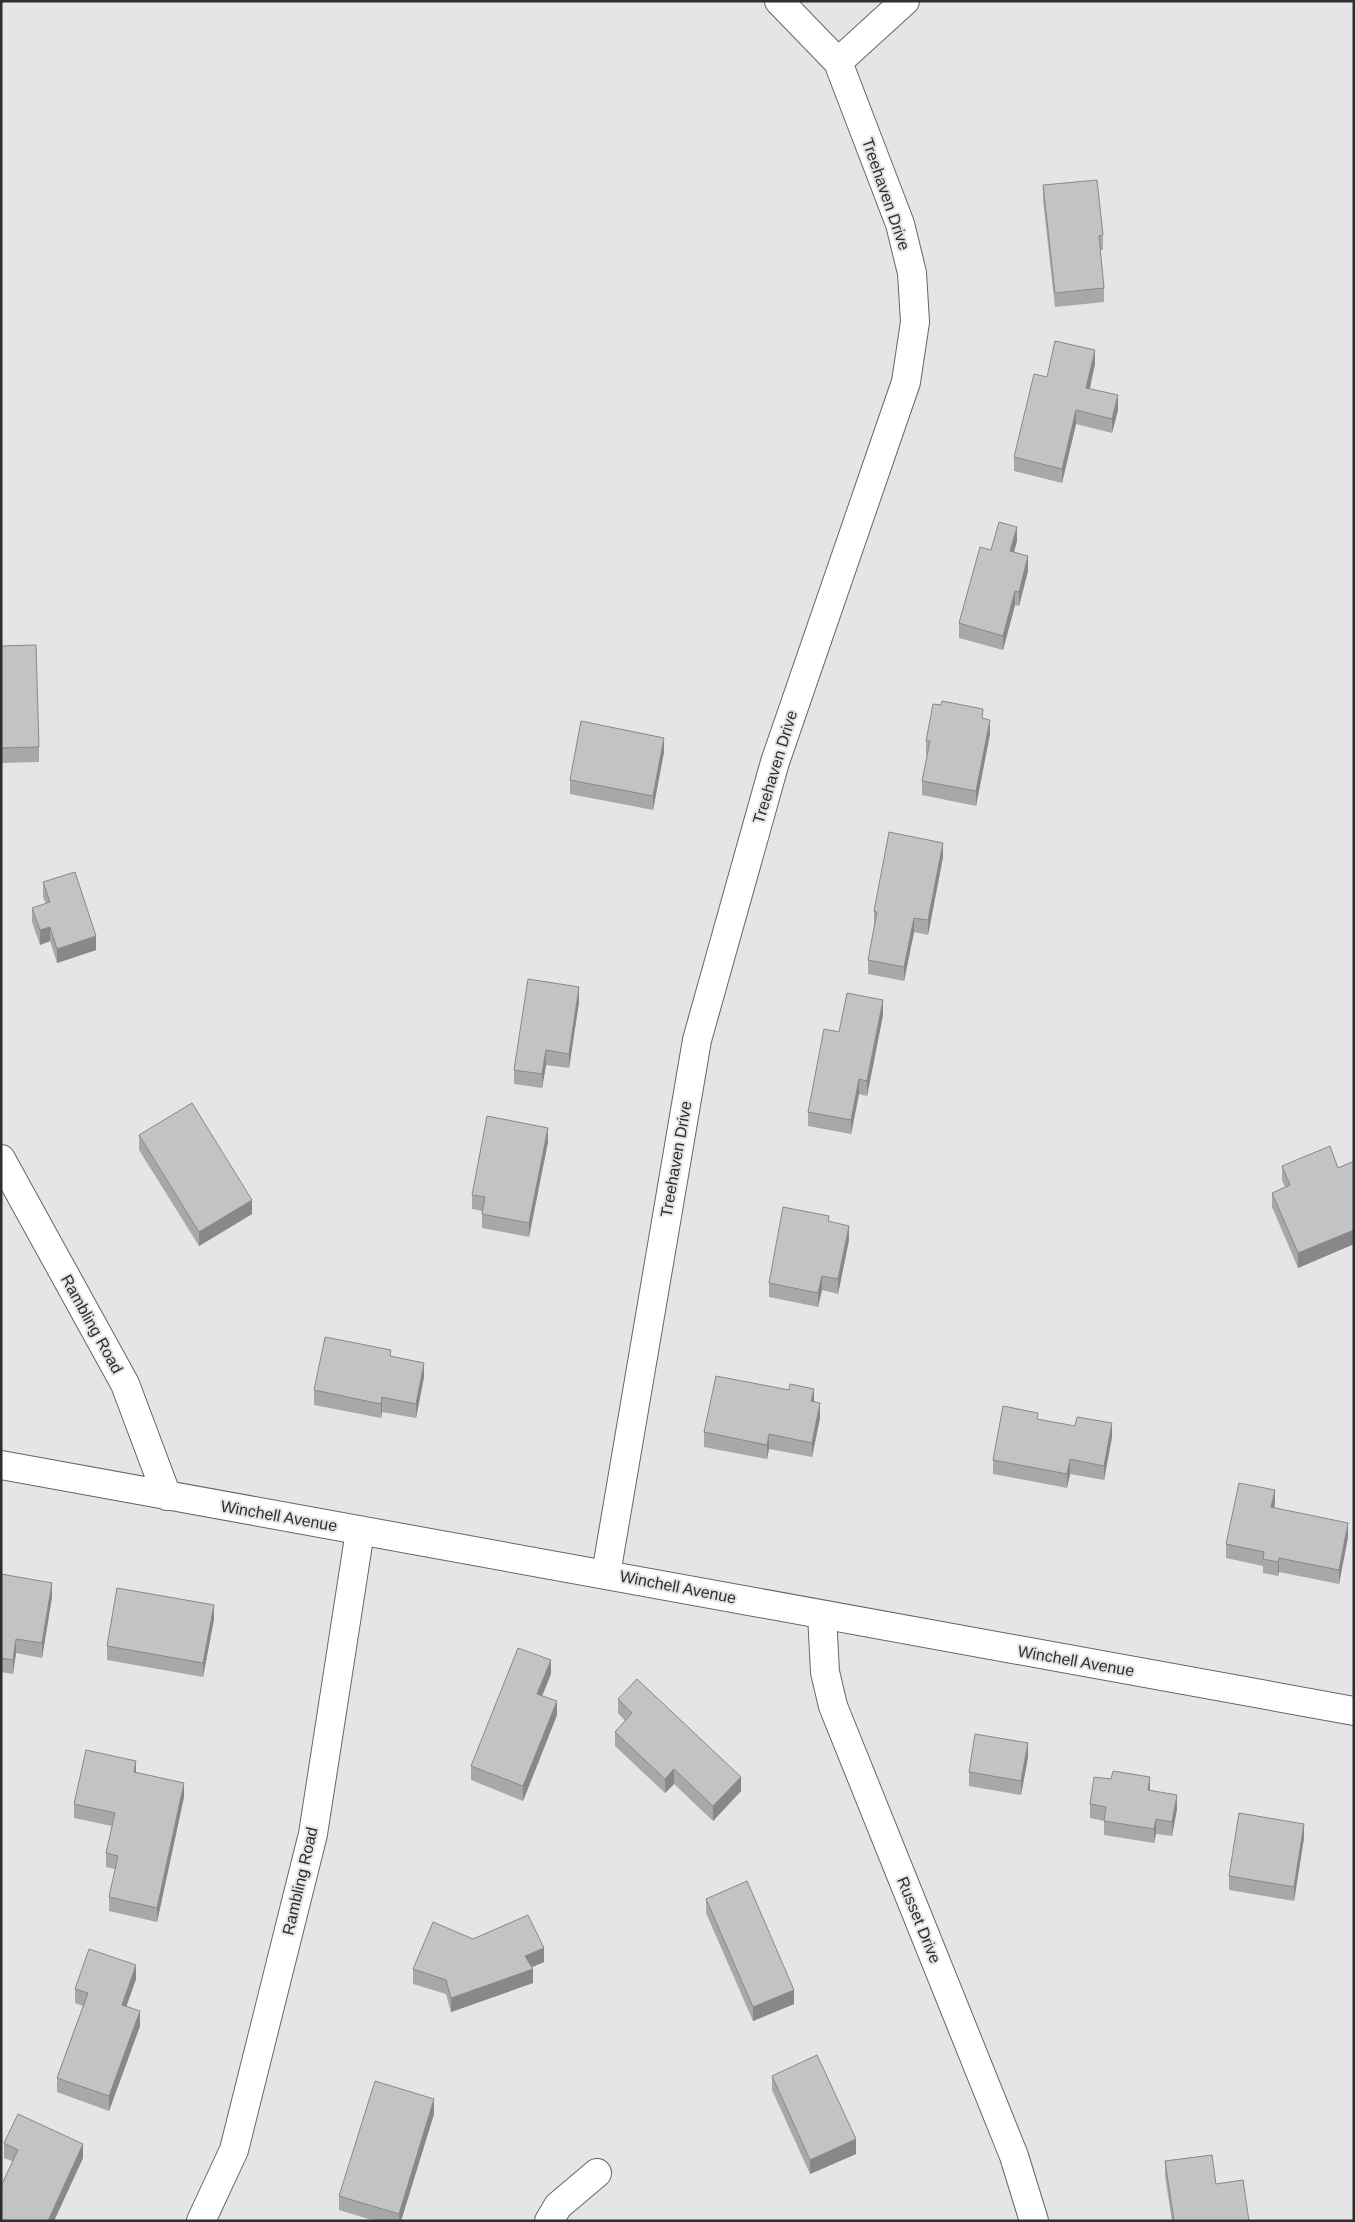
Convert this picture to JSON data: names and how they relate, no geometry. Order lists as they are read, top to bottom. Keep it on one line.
{"streets":{"street":["Treehaven Drive","Rambling Road","Winchell Avenue","Russet Drive"]},"crossings":[["Treehaven Drive","Winchell Avenue"],["Rambling Road","Winchell Avenue"],["Winchell Avenue","Russet Drive"]]}
